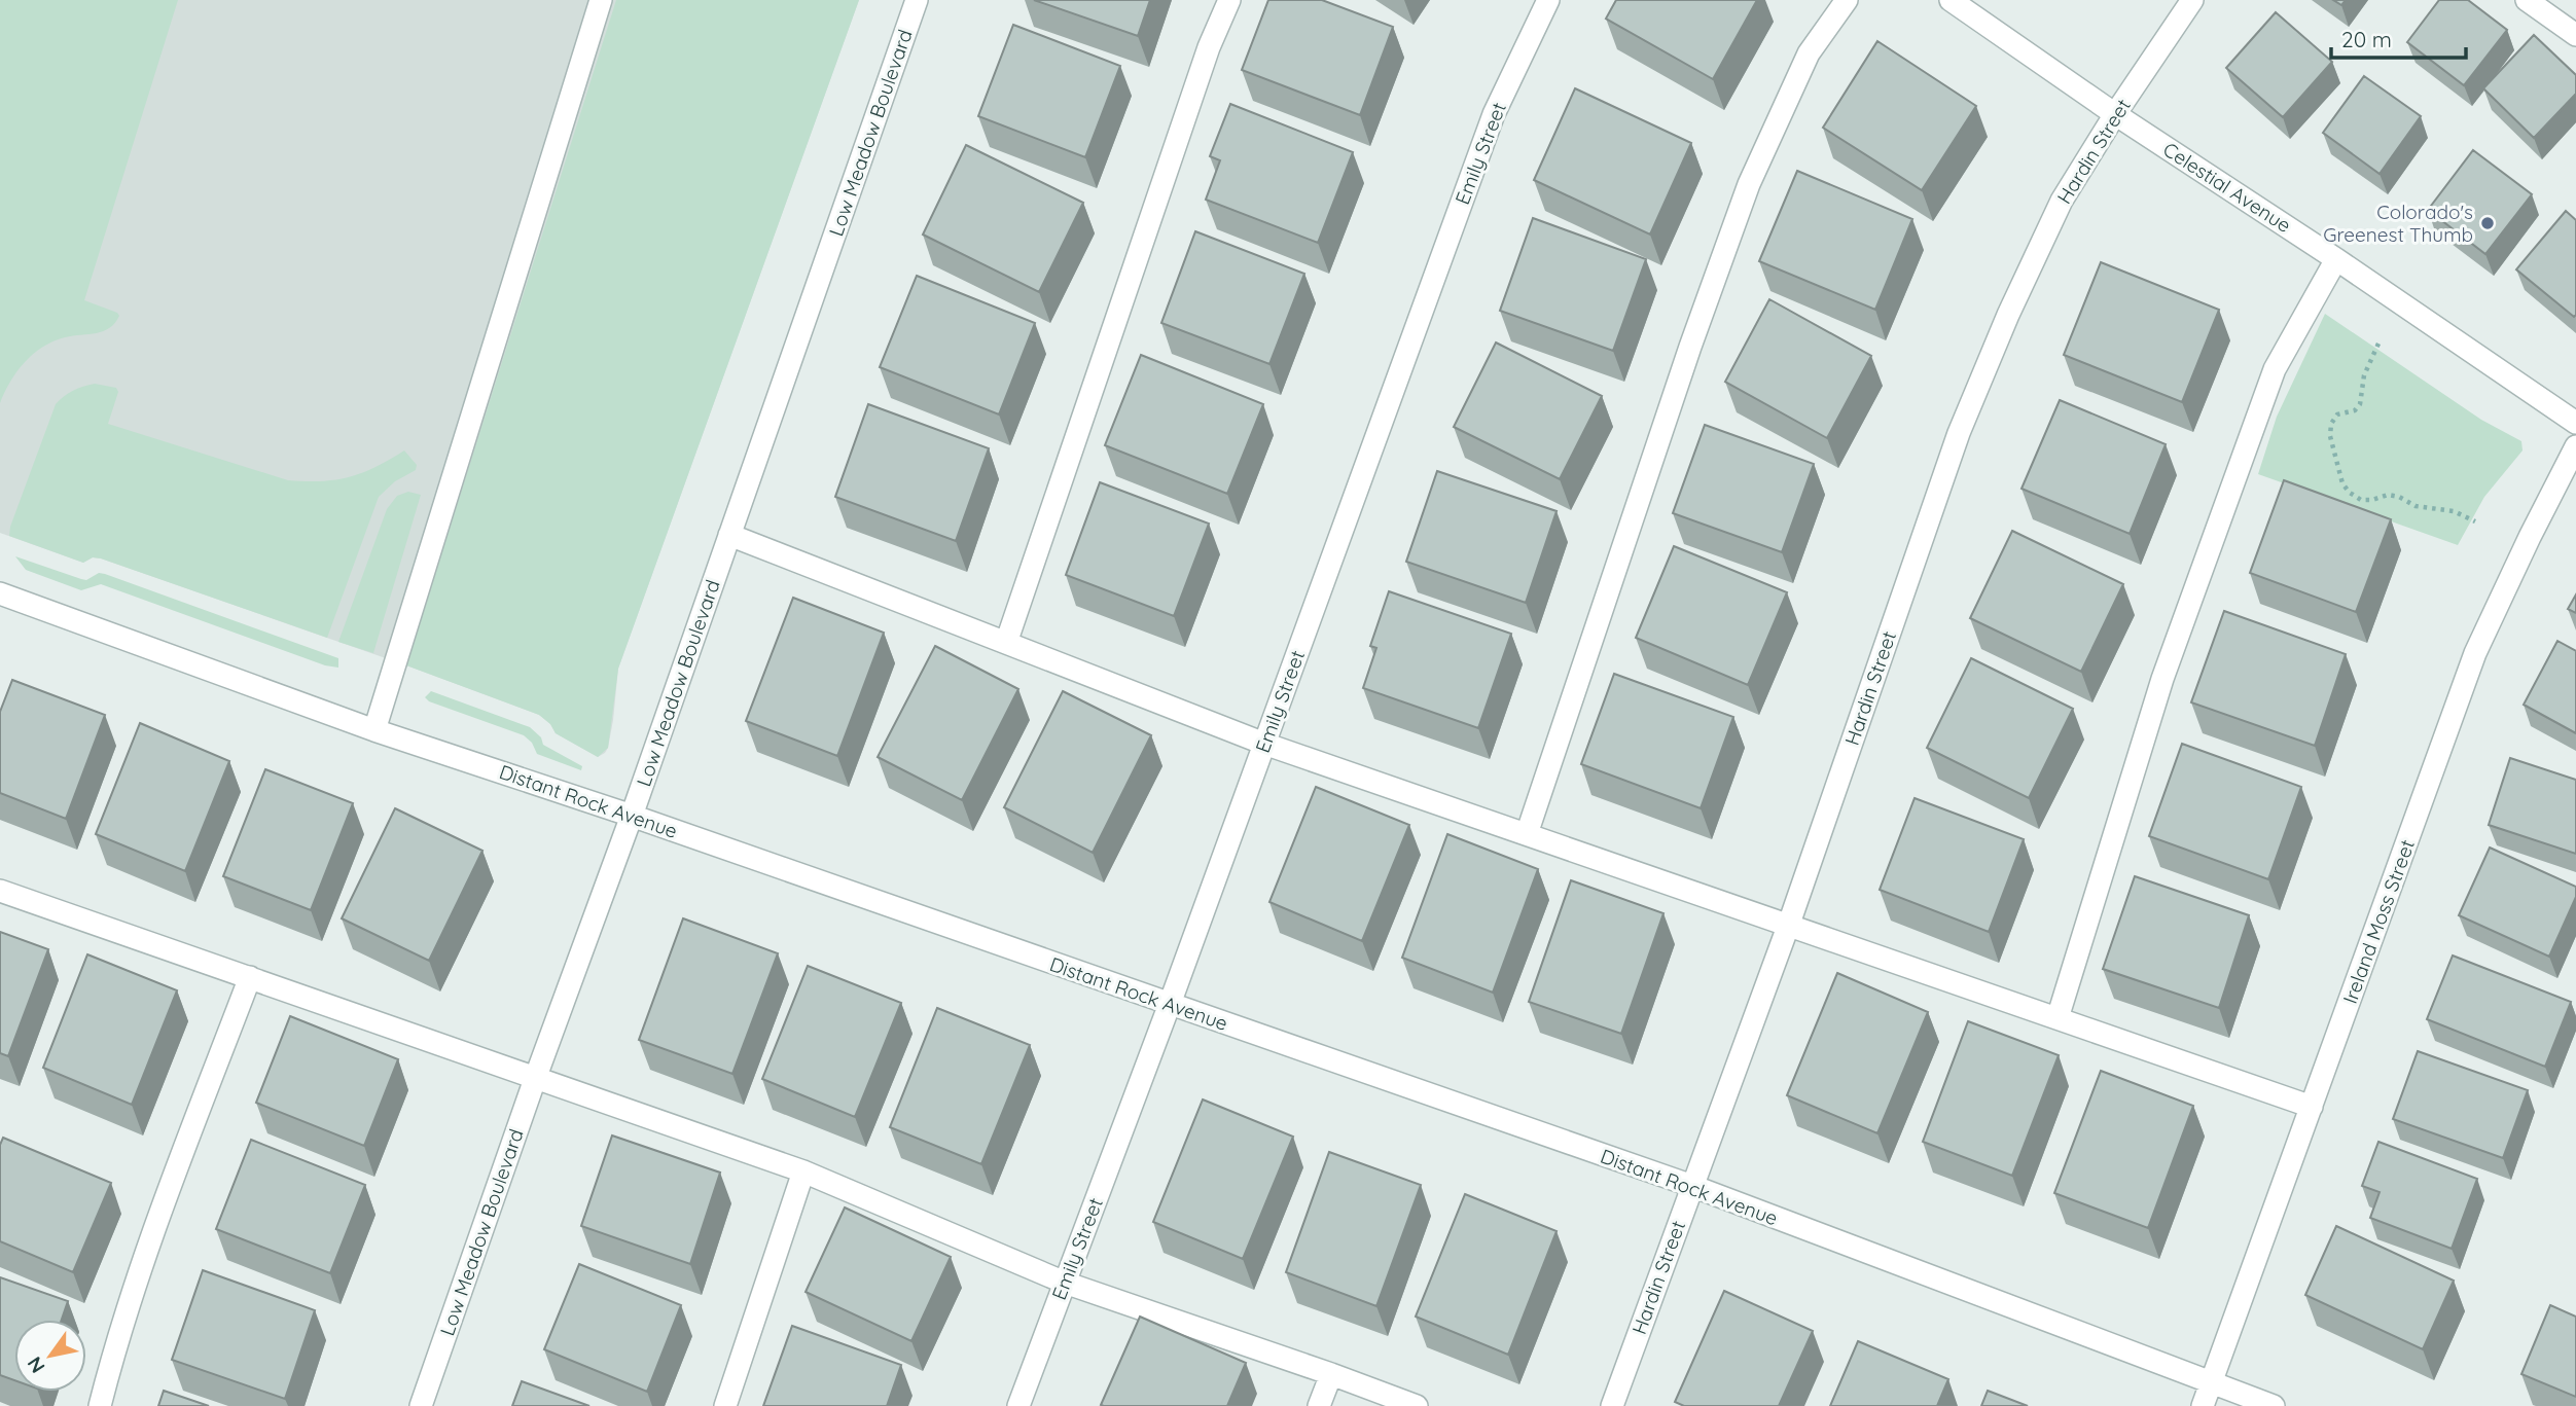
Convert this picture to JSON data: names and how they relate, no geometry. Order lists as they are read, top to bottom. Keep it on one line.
{"streets":{"street":["Low Meadow Boulevard","Hardin Street","Emily Street","Celestial Avenue","Distant Rock Avenue","Ireland Moss Street"]},"crossings":[["Low Meadow Boulevard","Distant Rock Avenue"],["Hardin Street","Celestial Avenue"],["Hardin Street","Distant Rock Avenue"],["Emily Street","Distant Rock Avenue"],["Distant Rock Avenue","Ireland Moss Street"]],"places":["Colorado's Greenest Thumb"],"scale_bar":"20 m","north":"bottom left"}
